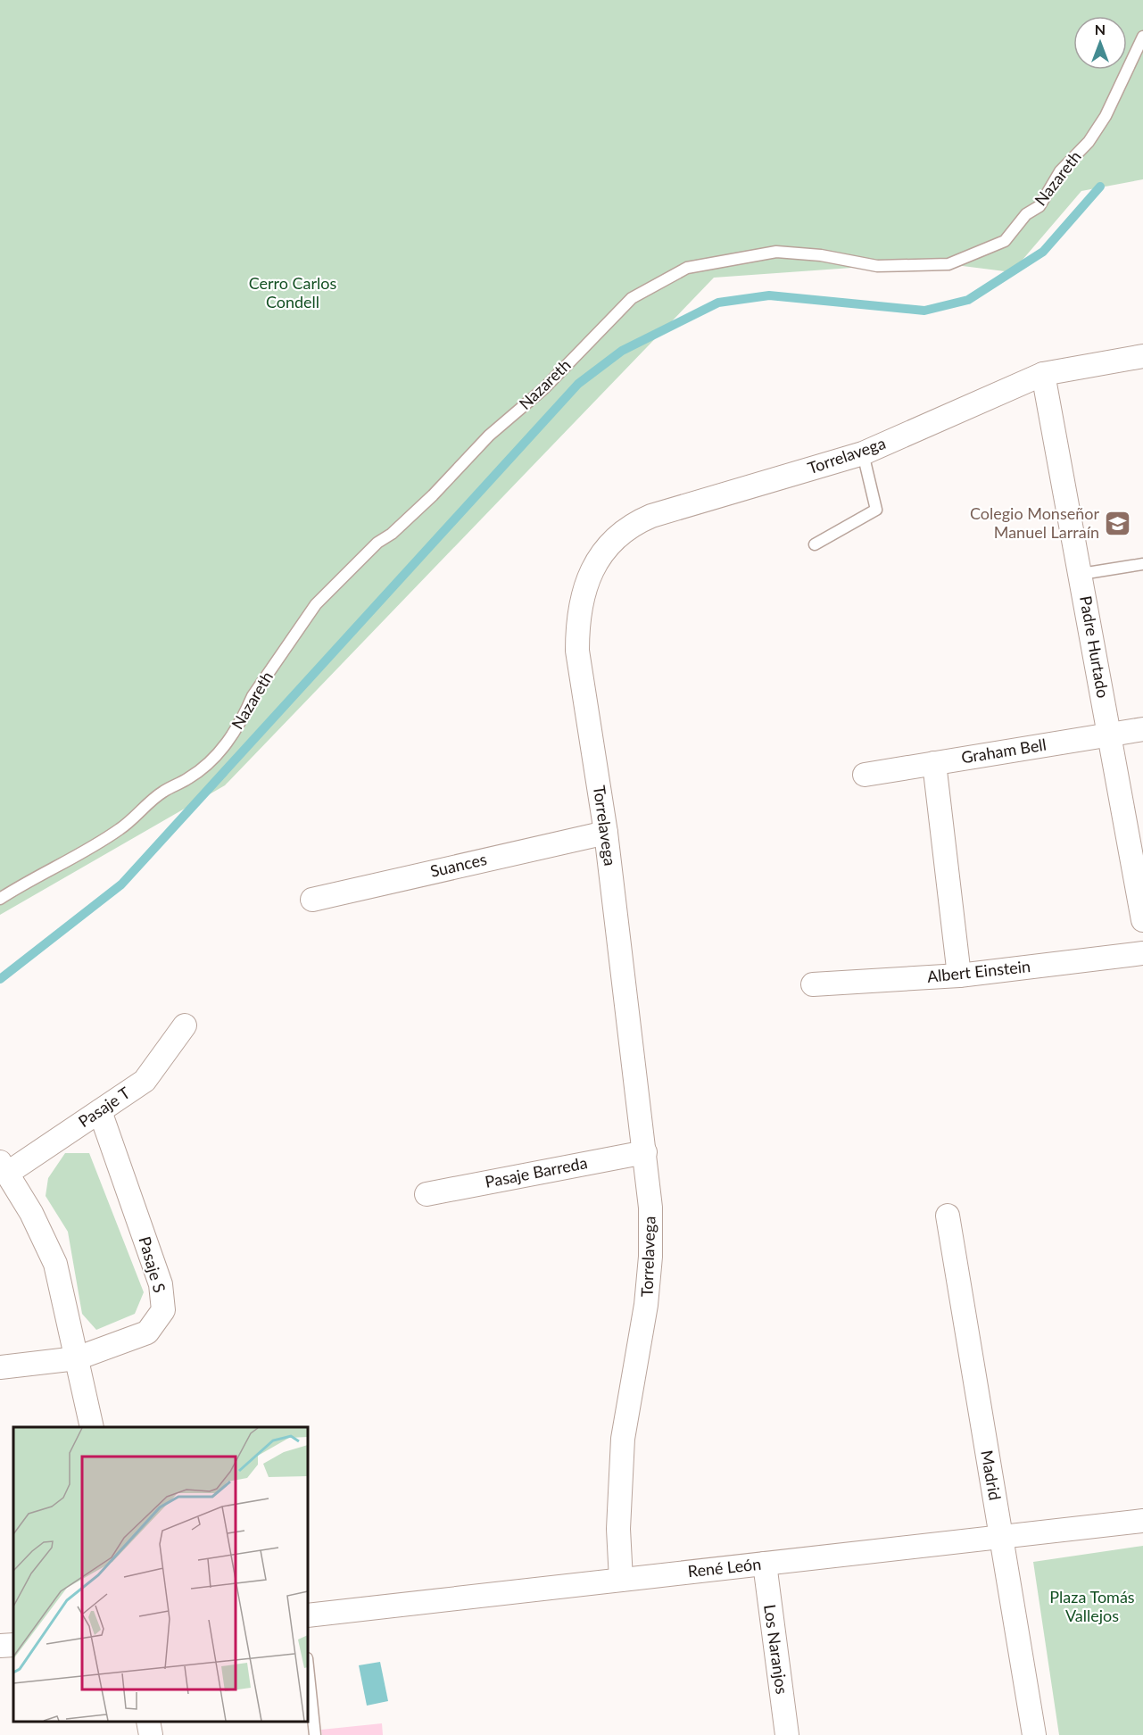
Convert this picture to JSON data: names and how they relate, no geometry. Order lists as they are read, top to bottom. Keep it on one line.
{"streets":{"street":["Torrelavega","Padre Hurtado","Graham Bell","Suances","Albert Einstein","Pasaje T","Pasaje Barreda","Pasaje S","Madrid","René León","Los Naranjos"],"lane":["Nazareth"]},"crossings":[["Torrelavega","Padre Hurtado"],["Torrelavega","Suances"],["Torrelavega","Pasaje Barreda"],["Torrelavega","René León"],["Padre Hurtado","Graham Bell"],["Pasaje T","Pasaje S"],["Madrid","René León"],["René León","Los Naranjos"]],"parks":["Cerro Carlos Condell","Plaza Tomás Vallejos"],"places":{"school or university":["Colegio Monseñor Manuel Larraín"]},"north":"top"}
